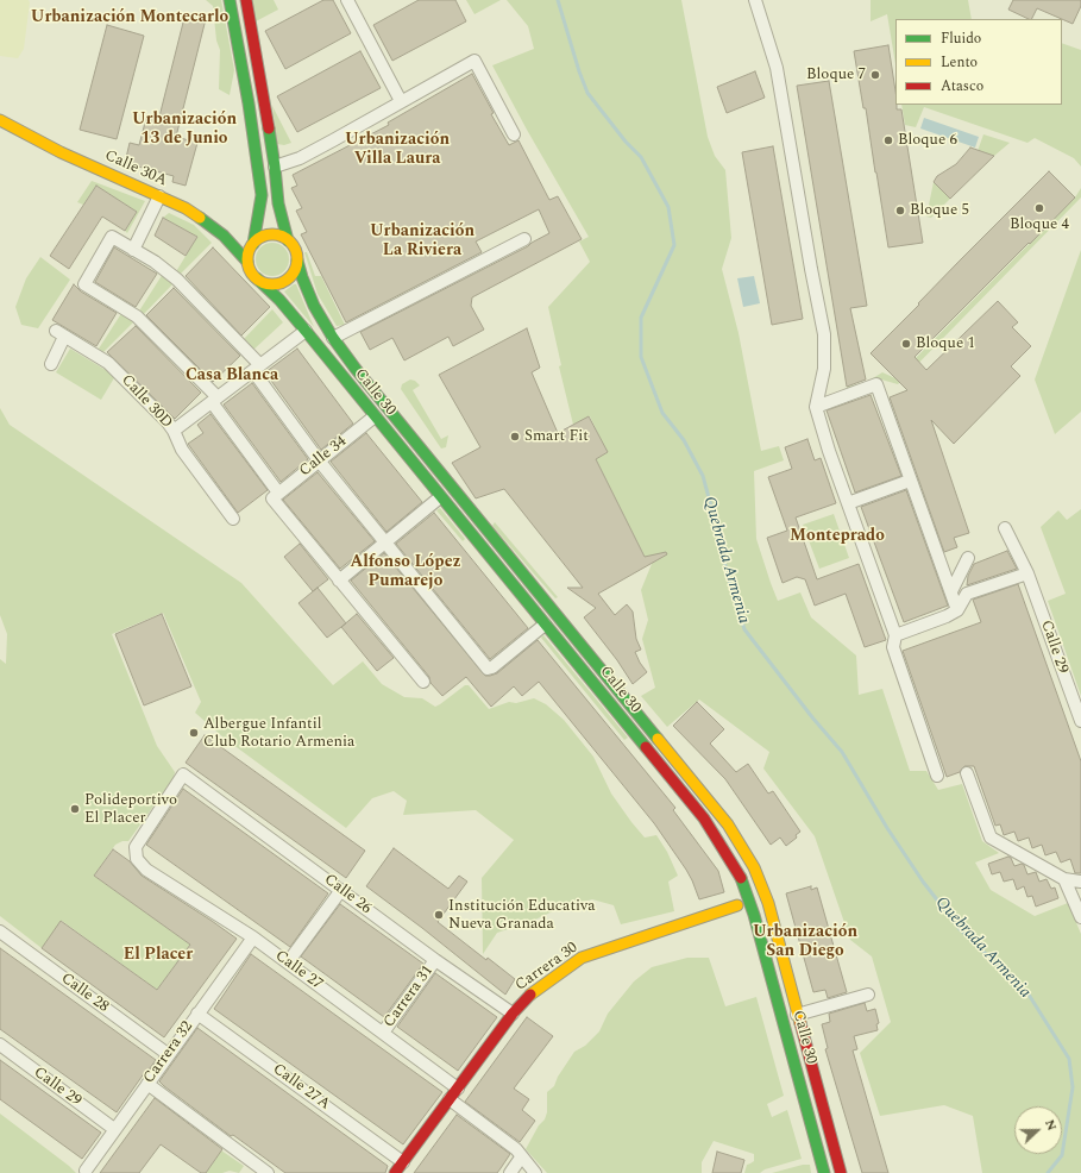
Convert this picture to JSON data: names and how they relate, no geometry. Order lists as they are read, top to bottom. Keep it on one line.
{"streets":{"main road":["Calle 30A","Calle 30","Carrera 30"],"street":["Calle 30D","Calle 34","Calle 29","Calle 26","Calle 27","Calle 28","Carrera 31","Carrera 32","Calle 27A"]},"crossings":[["Calle 30A","Calle 30"],["Calle 30","Calle 34"],["Calle 29","Carrera 32"],["Calle 26","Carrera 30"],["Calle 26","Calle 27"],["Calle 26","Carrera 31"],["Carrera 30","Calle 27"],["Carrera 30","Calle 27A"],["Calle 27","Carrera 31"],["Calle 27","Carrera 32"],["Calle 28","Carrera 32"],["Carrera 32","Calle 27A"]],"districts":["Urbanización Montecarlo","Urbanización 13 de Junio","Urbanización Villa Laura","Urbanización La Riviera","Casa Blanca","Monteprado","Alfonso López Pumarejo","Urbanización San Diego","El Placer"],"water":["Quebrada Armenia"],"places":["Bloque 7","Bloque 6","Bloque 4","Bloque 5","Bloque 1","Smart Fit","Albergue Infantil Club Rotario Armenia","Polideportivo El Placer","Institución Educativa Nueva Granada"],"legend":["Fluido","Lento","Atasco"],"north":"right"}
